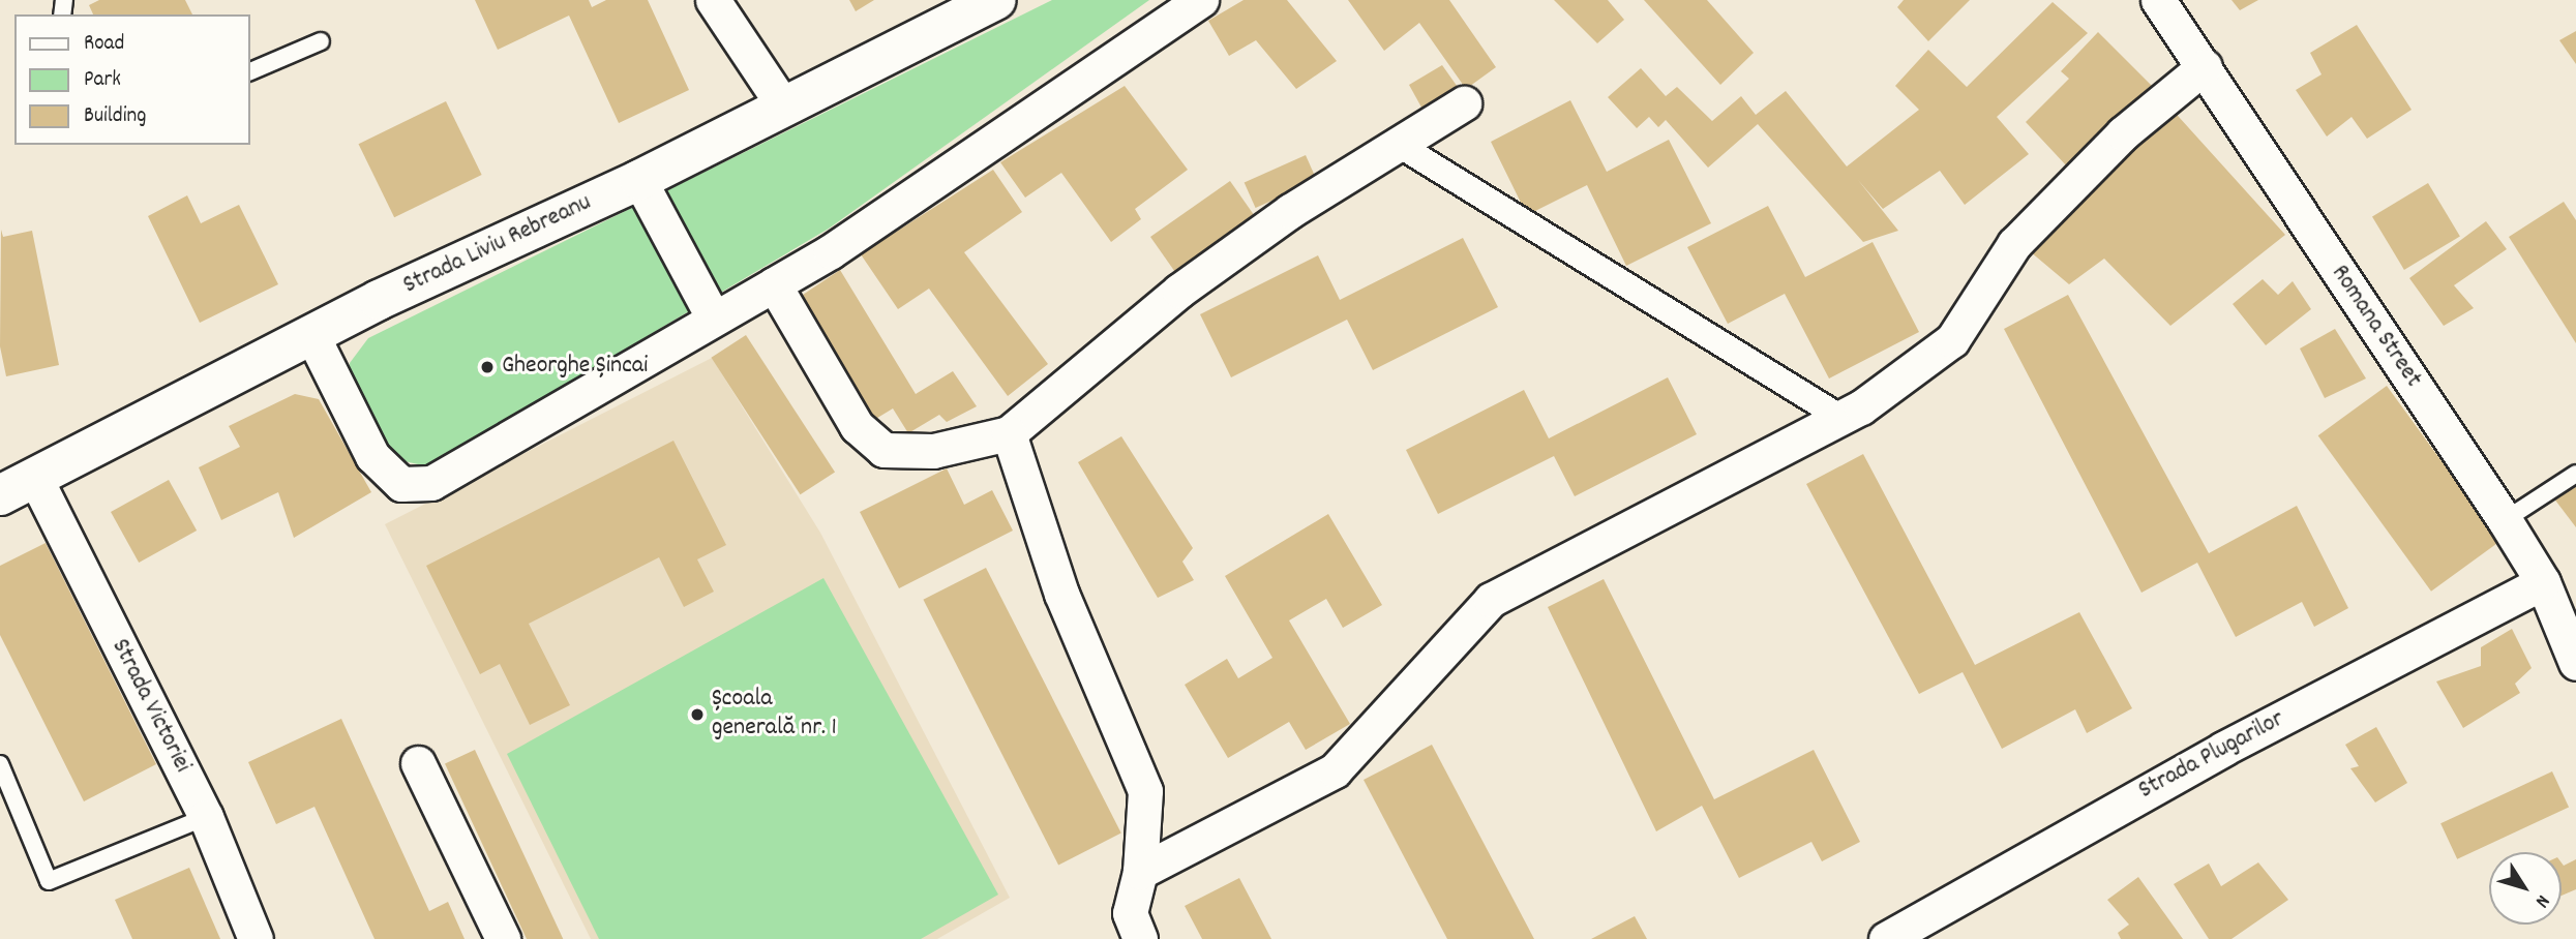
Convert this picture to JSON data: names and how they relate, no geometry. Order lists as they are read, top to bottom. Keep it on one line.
{"streets":{"main road":["Strada Liviu Rebreanu"],"street":["Romana Street","Strada Victoriei","Strada Plugarilor"]},"crossings":[["Strada Liviu Rebreanu","Strada Victoriei"],["Romana Street","Strada Plugarilor"]],"places":["Gheorghe Șincai","Școala generală nr. 1"],"legend":["Road","Park","Building"],"north":"bottom right"}
